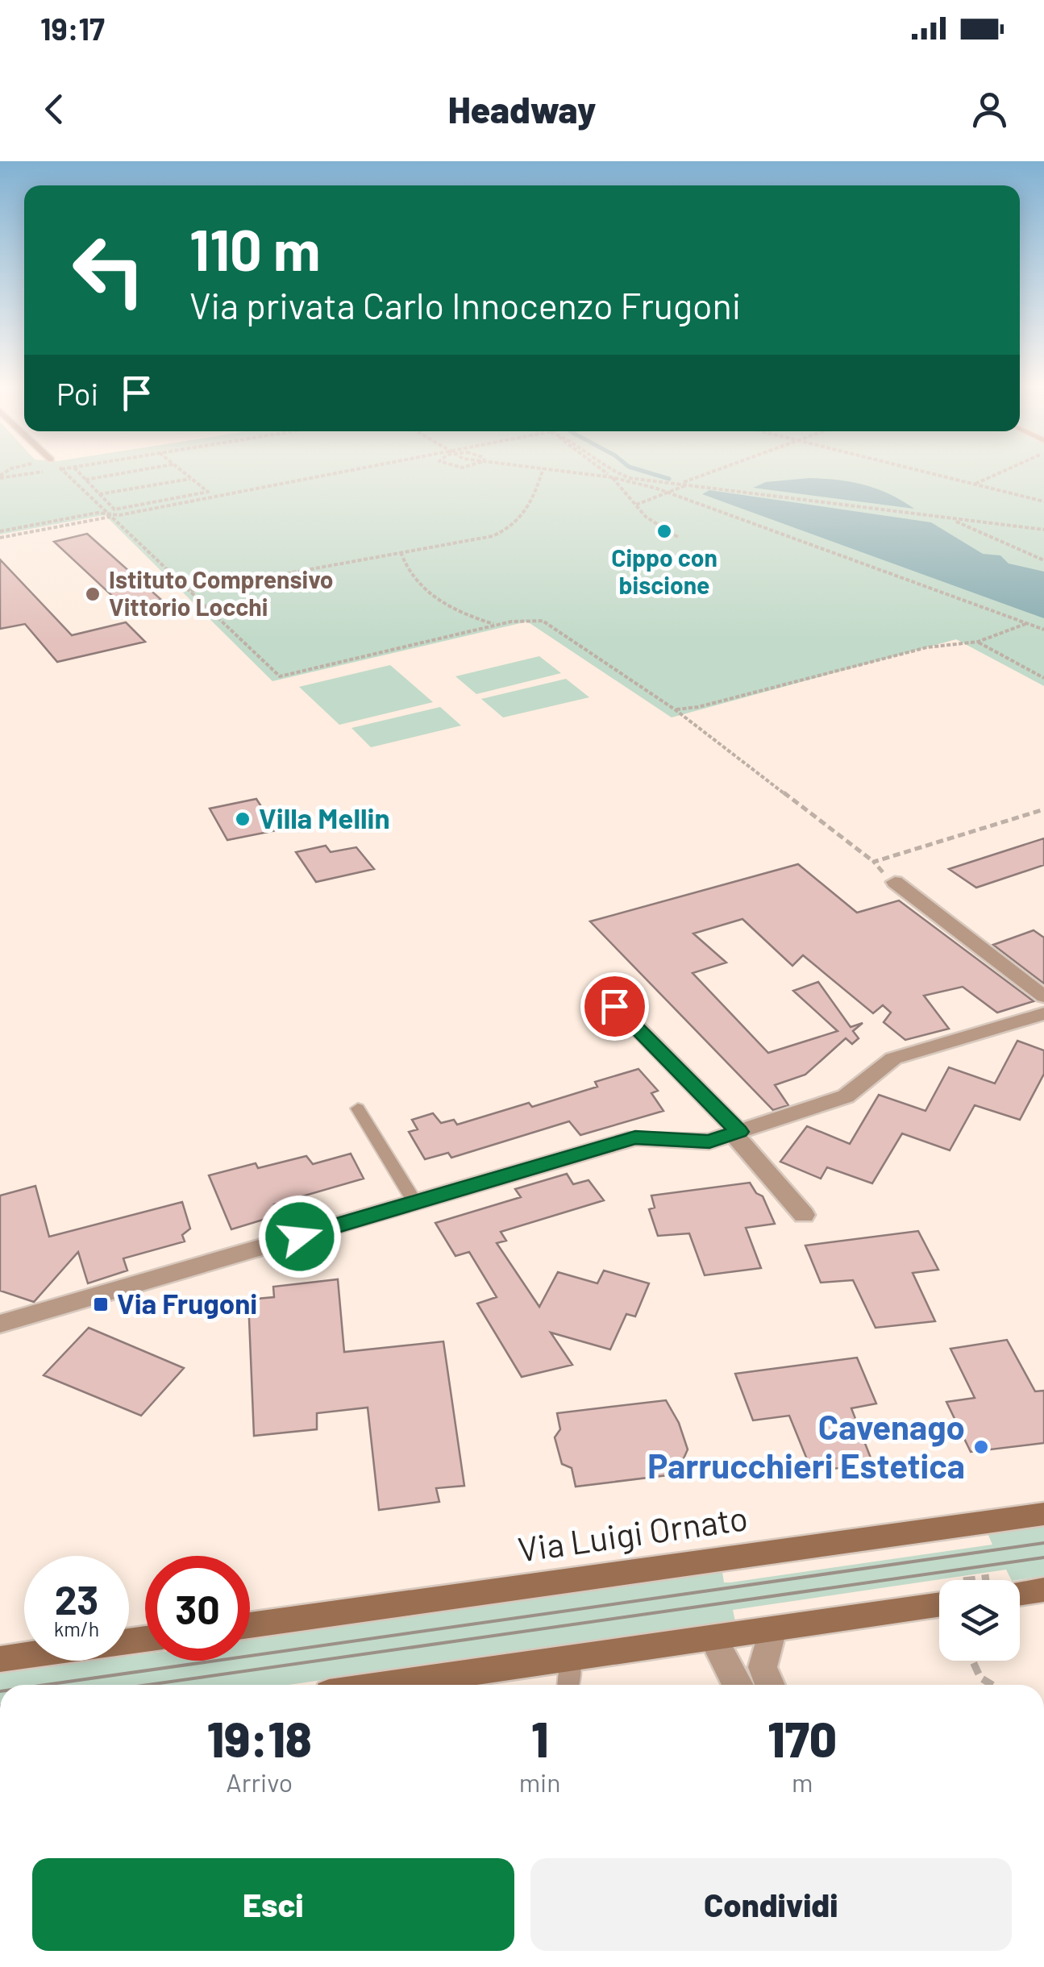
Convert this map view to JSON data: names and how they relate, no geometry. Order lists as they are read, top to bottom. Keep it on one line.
{"streets":{"main road":["Via Luigi Ornato"]},"places":{"other":["Cippo con biscione","Istituto Comprensivo Vittorio Locchi","Villa Mellin","Cavenago Parrucchieri Estetica"],"transit":["Via Frugoni"]},"page":{"status":"19:17","header":"Headway","turn":["110 m","Via privata Carlo Innocenzo Frugoni"],"then":"Poi","speed":"23 km/h","limit":"30","eta":["19:18","Arrivo","1","min","170","m"],"buttons":["Esci","Condividi"]}}
